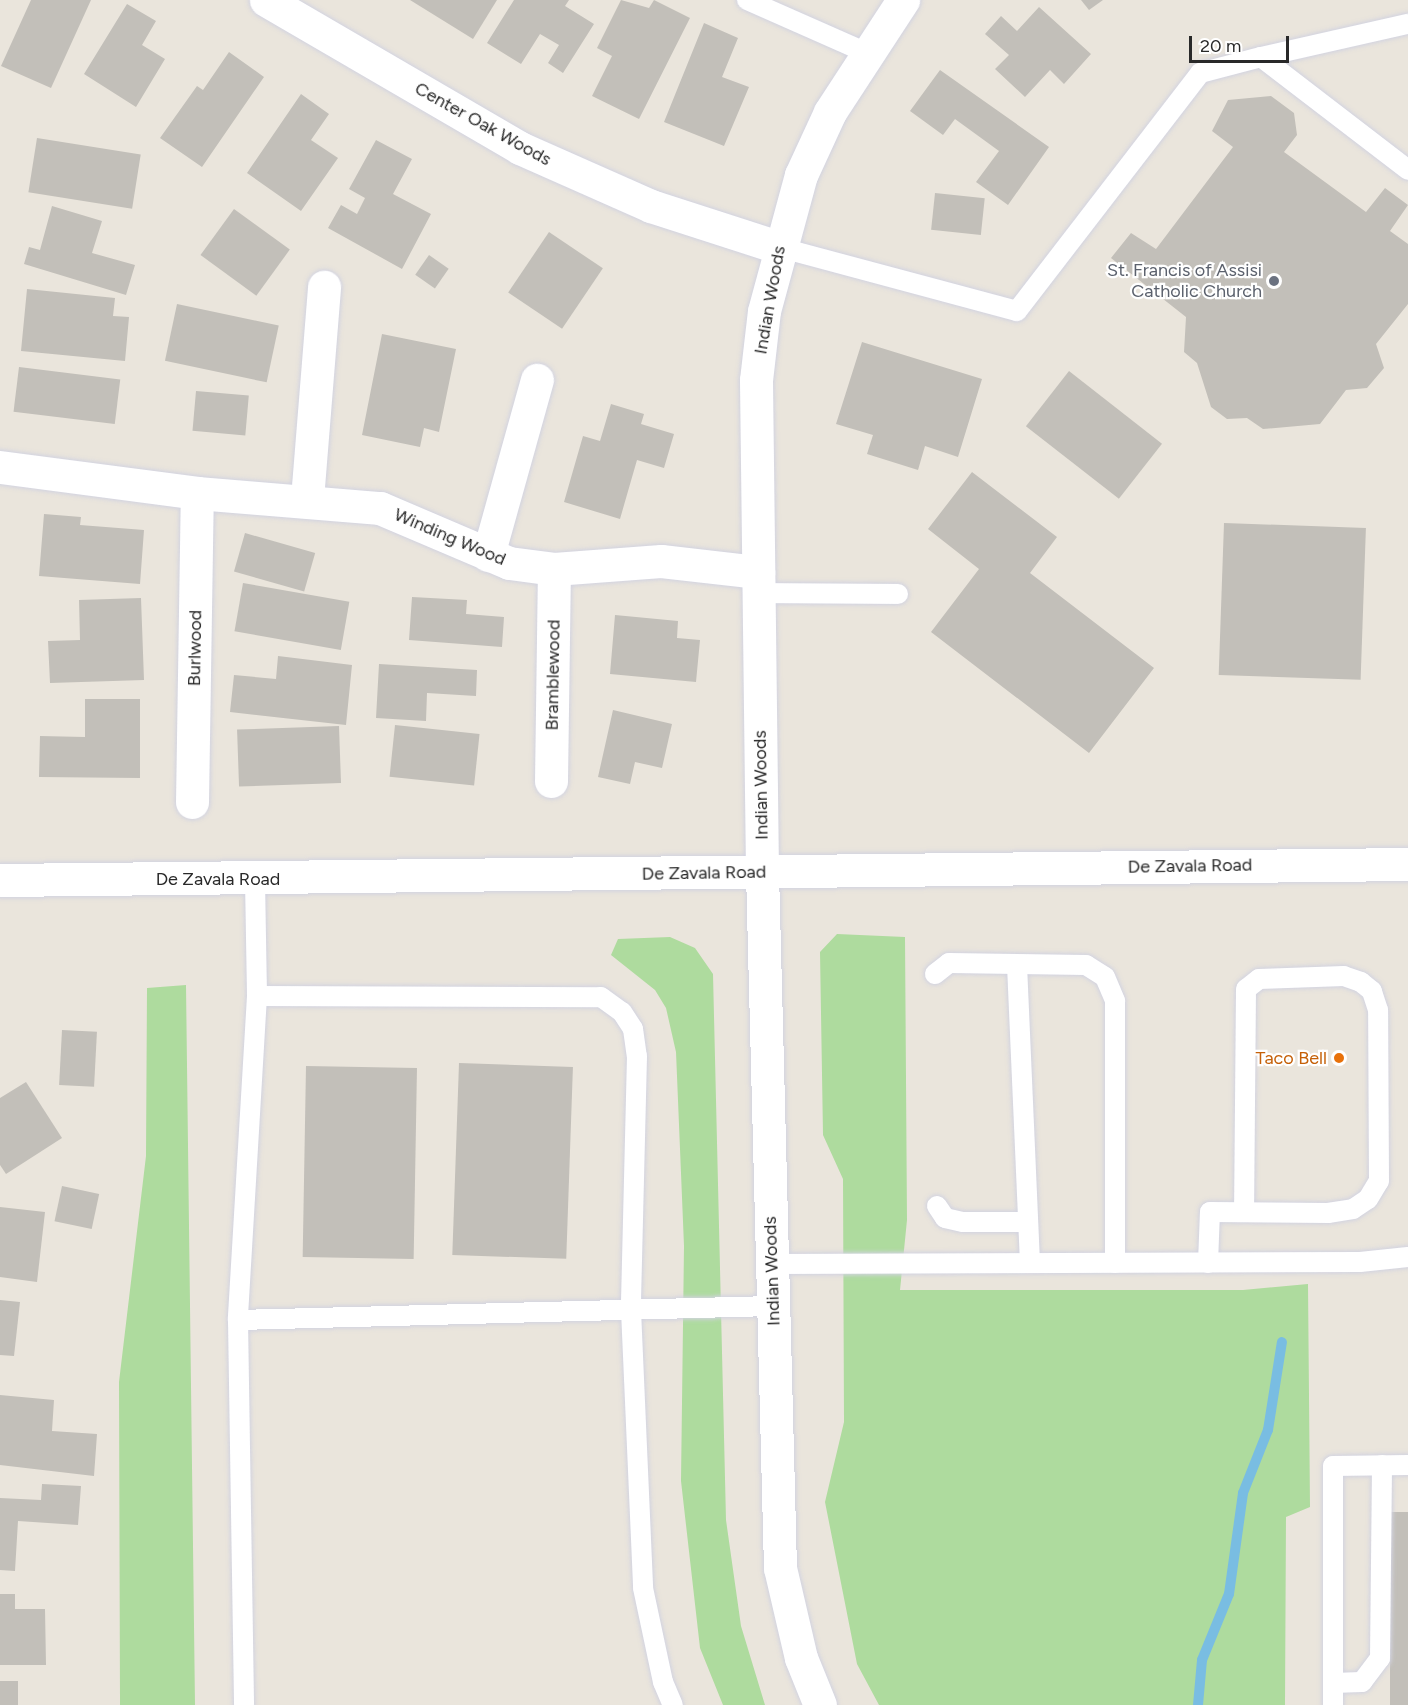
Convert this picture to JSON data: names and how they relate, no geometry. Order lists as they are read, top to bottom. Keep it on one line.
{"streets":{"street":["Center Oak Woods","Indian Woods","Winding Wood","Burlwood","Bramblewood","De Zavala Road"]},"crossings":[["Center Oak Woods","Indian Woods"],["Indian Woods","Winding Wood"],["Indian Woods","De Zavala Road"],["Winding Wood","Burlwood"],["Winding Wood","Bramblewood"]],"places":["St. Francis of Assisi Catholic Church","Taco Bell"],"scale_bar":"20 m"}
